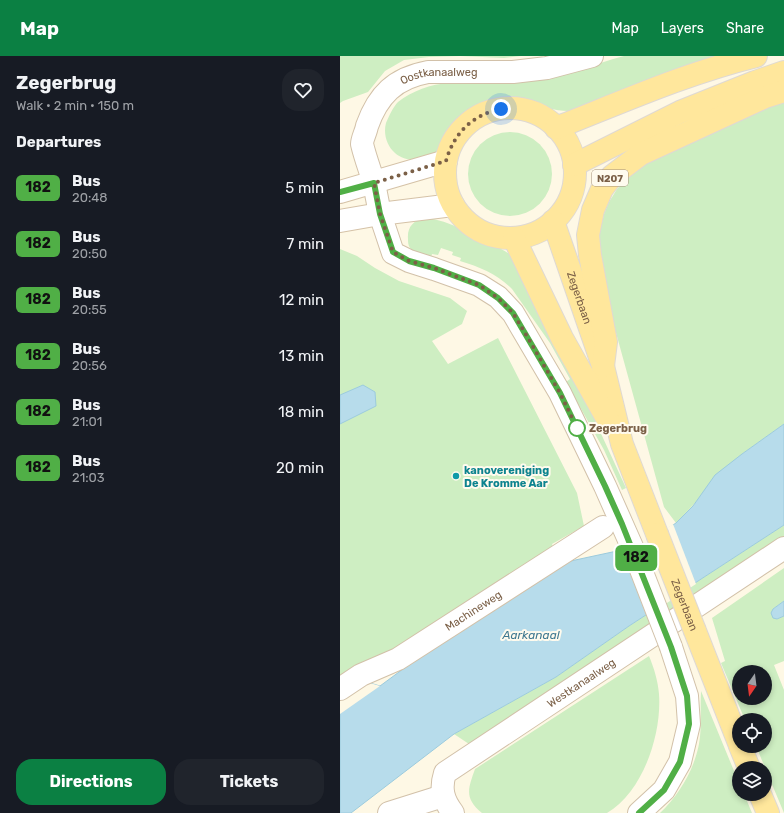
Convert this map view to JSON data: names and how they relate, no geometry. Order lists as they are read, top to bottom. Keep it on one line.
{"streets":{"main road":["N207","Zegerbaan"],"street":["Oostkanaalweg","Machineweg","Westkanaalweg"]},"crossings":[["N207","Zegerbaan"]],"water":["Aarkanaal"],"places":["Zegerbrug","kanovereniging De Kromme Aar"],"lines":["bus line 182"],"north":"bottom","page":{"header":"Map","nav":["Map","Layers","Share"],"heading":[["Zegerbrug","Walk · 2 min · 150 m"],"Departures"],"on_map":"182","list":[{"mark":"182","name":"Bus","note":"20:48","value":"5 min"},{"mark":"182","name":"Bus","note":"20:50","value":"7 min"},{"mark":"182","name":"Bus","note":"20:55","value":"12 min"},{"mark":"182","name":"Bus","note":"20:56","value":"13 min"},{"mark":"182","name":"Bus","note":"21:01","value":"18 min"},{"mark":"182","name":"Bus","note":"21:03","value":"20 min"}],"buttons":["Directions","Tickets"]}}
